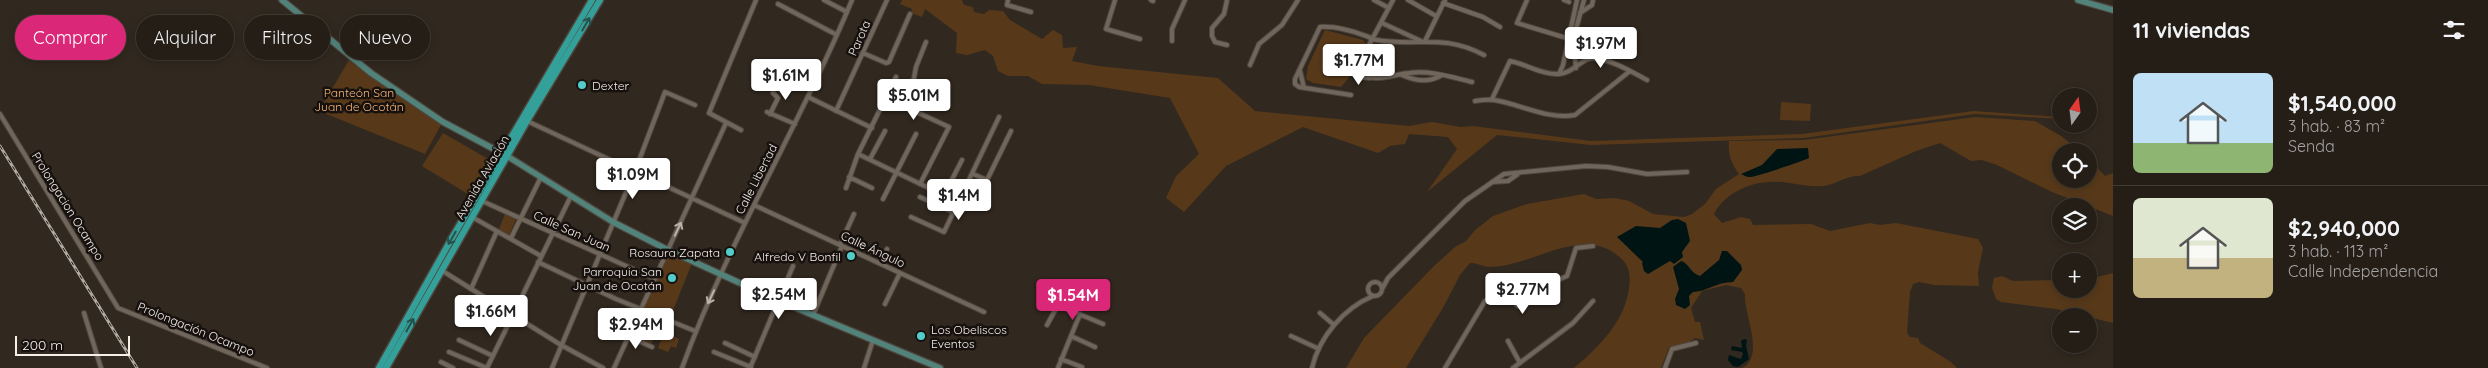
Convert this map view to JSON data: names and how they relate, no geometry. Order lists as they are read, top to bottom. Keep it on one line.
{"streets":{"main road":["Avenida Aviación"],"street":["Parota","Calle Libertad","Prolongacion Ocampo","Calle San Juan","Calle Ángulo","Prolongación Ocampo"]},"crossings":[["Avenida Aviación","Calle San Juan"],["Calle Libertad","Calle Ángulo"],["Prolongacion Ocampo","Prolongación Ocampo"]],"parks":["Panteón San Juan de Ocotán"],"places":["Dexter","Rosaura Zapata","Alfredo V Bonfil","Parroquia San Juan de Ocotán","Los Obeliscos Eventos"],"scale_bar":"200 m","north":"top","page":{"heading":"11 viviendas","chip":["Comprar","Alquilar","Filtros","Nuevo"],"price":["$1.97M","$1.77M","$1.61M","$5.01M","$1.09M","$1.4M","$2.77M","$2.54M","$1.54M","$1.66M","$2.94M"],"list":[{"name":"$1,540,000","note":"3 hab. · 83 m² · Senda"},{"name":"$2,940,000","note":"3 hab. · 113 m² · Calle Independencia"}],"map_buttons":["+","−"],"scale":"200 m"}}
